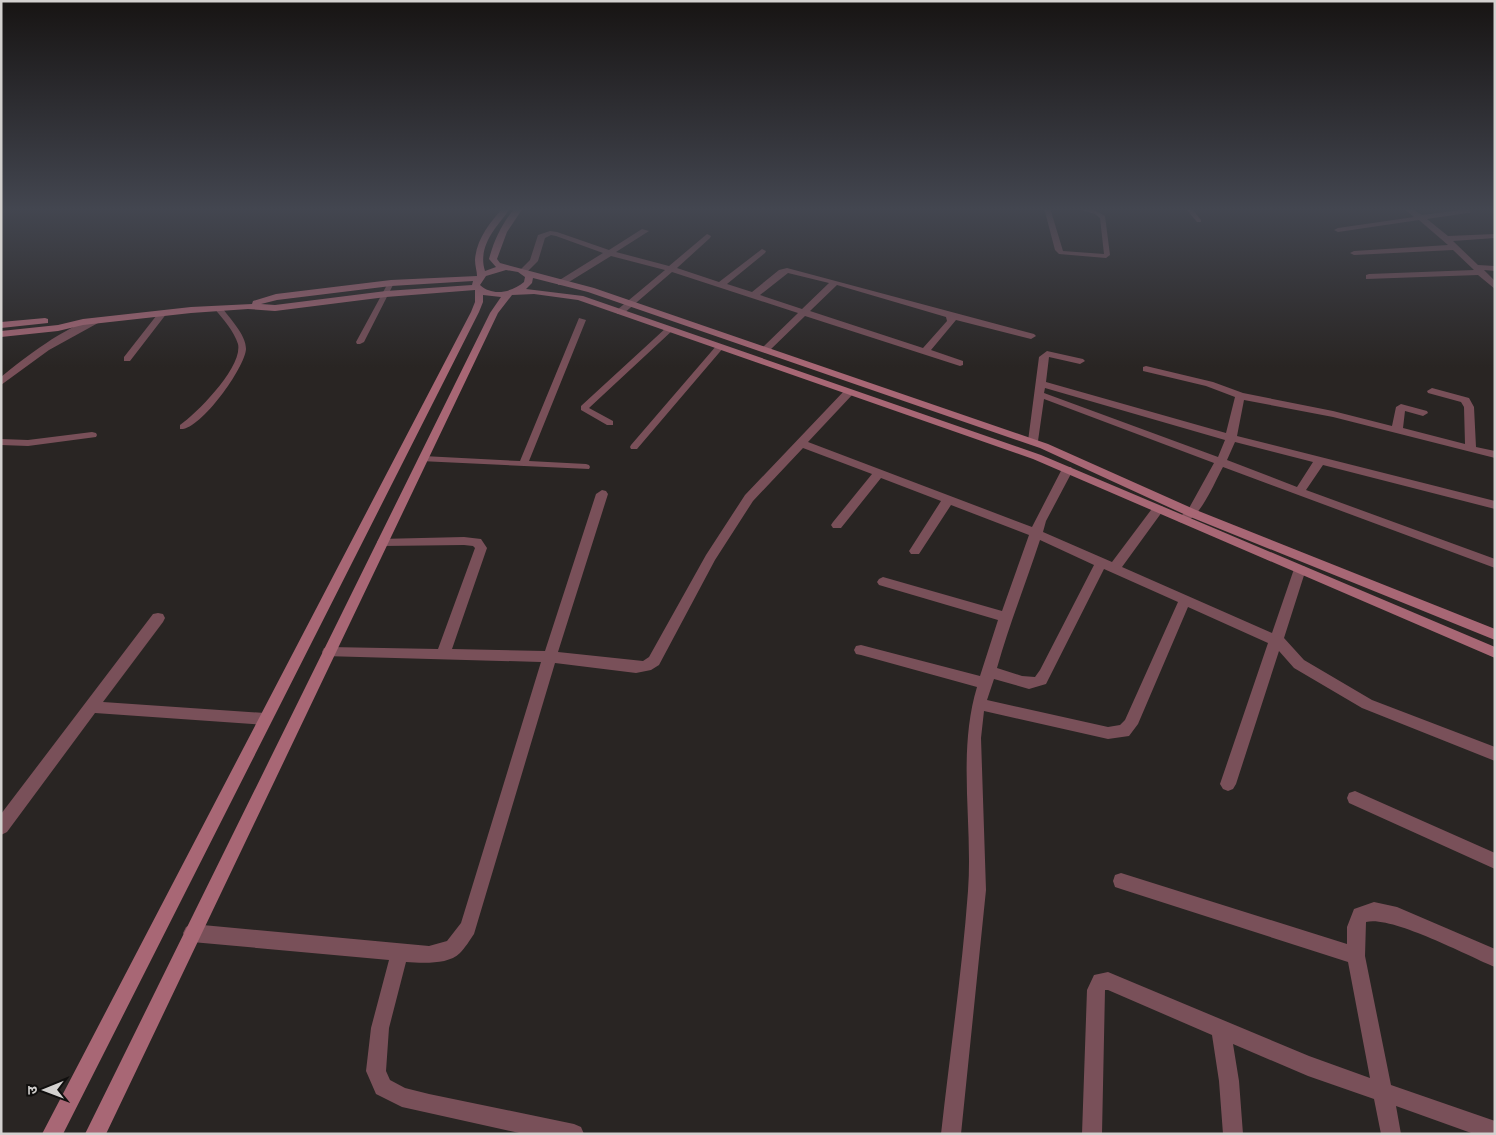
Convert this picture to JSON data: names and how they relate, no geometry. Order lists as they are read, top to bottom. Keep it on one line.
{"north":"left"}
